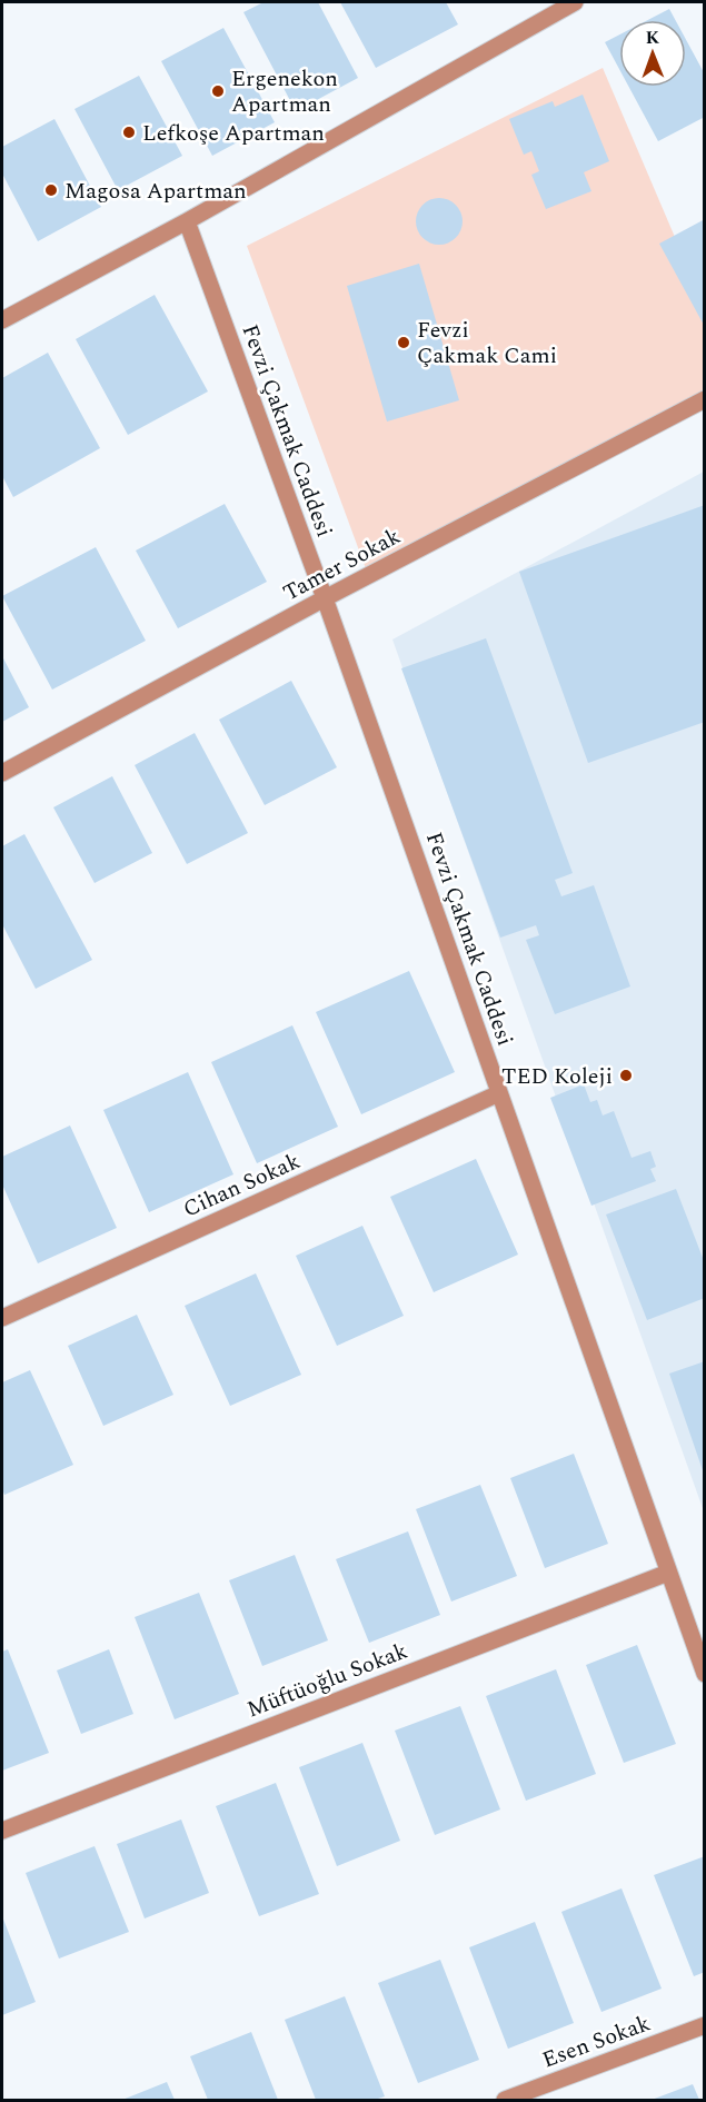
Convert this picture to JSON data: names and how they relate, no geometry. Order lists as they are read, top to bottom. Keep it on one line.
{"streets":{"street":["Fevzi Çakmak Caddesi","Tamer Sokak","Cihan Sokak","Müftüoğlu Sokak","Esen Sokak"]},"crossings":[["Fevzi Çakmak Caddesi","Tamer Sokak"],["Fevzi Çakmak Caddesi","Cihan Sokak"],["Fevzi Çakmak Caddesi","Müftüoğlu Sokak"]],"places":["Ergenekon Apartman","Lefkoşe Apartman","Magosa Apartman","Fevzi Çakmak Cami","TED Koleji"],"north":"top"}
